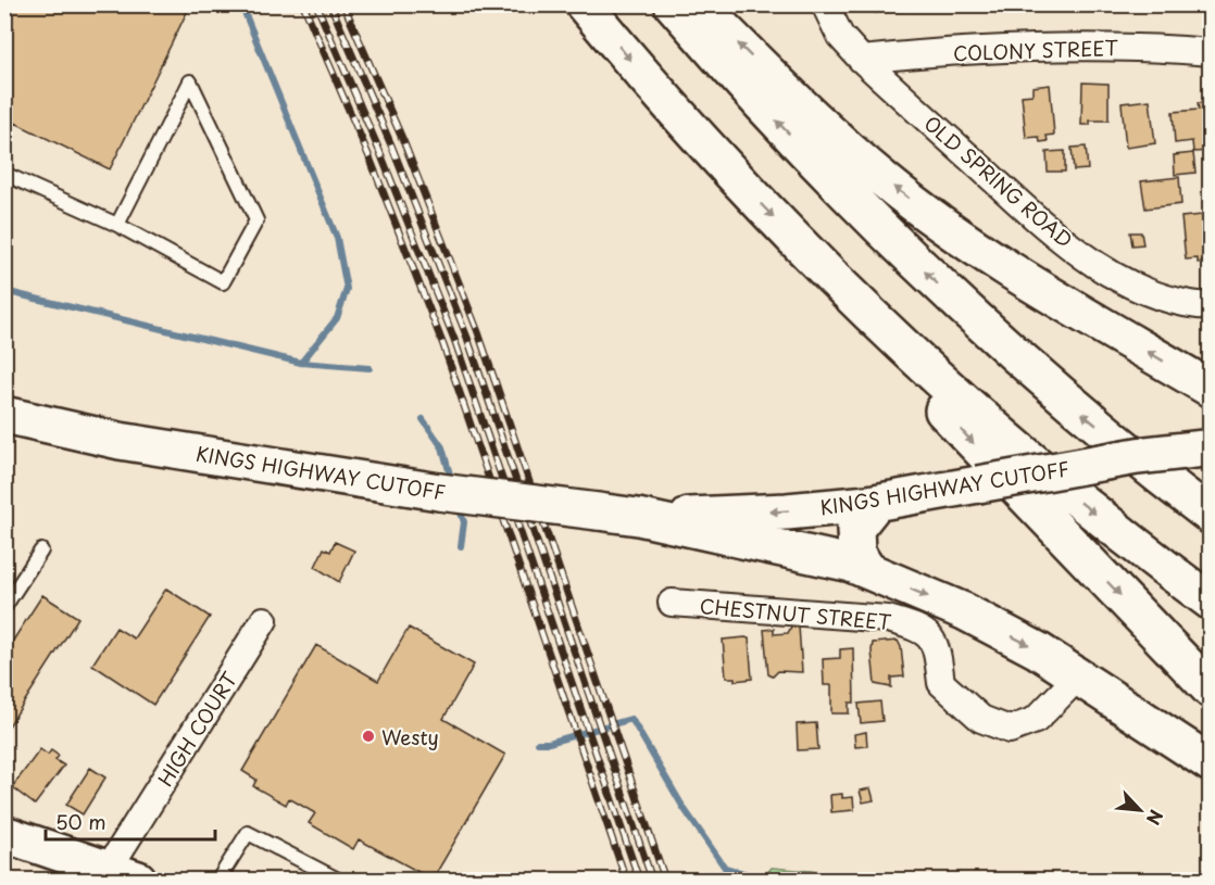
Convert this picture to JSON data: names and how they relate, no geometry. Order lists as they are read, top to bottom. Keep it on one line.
{"streets":{"main road":["KINGS HIGHWAY CUTOFF"],"street":["COLONY STREET","OLD SPRING ROAD","CHESTNUT STREET","HIGH COURT"]},"crossings":[["COLONY STREET","OLD SPRING ROAD"],["KINGS HIGHWAY CUTOFF","CHESTNUT STREET"]],"places":["Westy"],"scale_bar":"50 m","north":"bottom right"}
